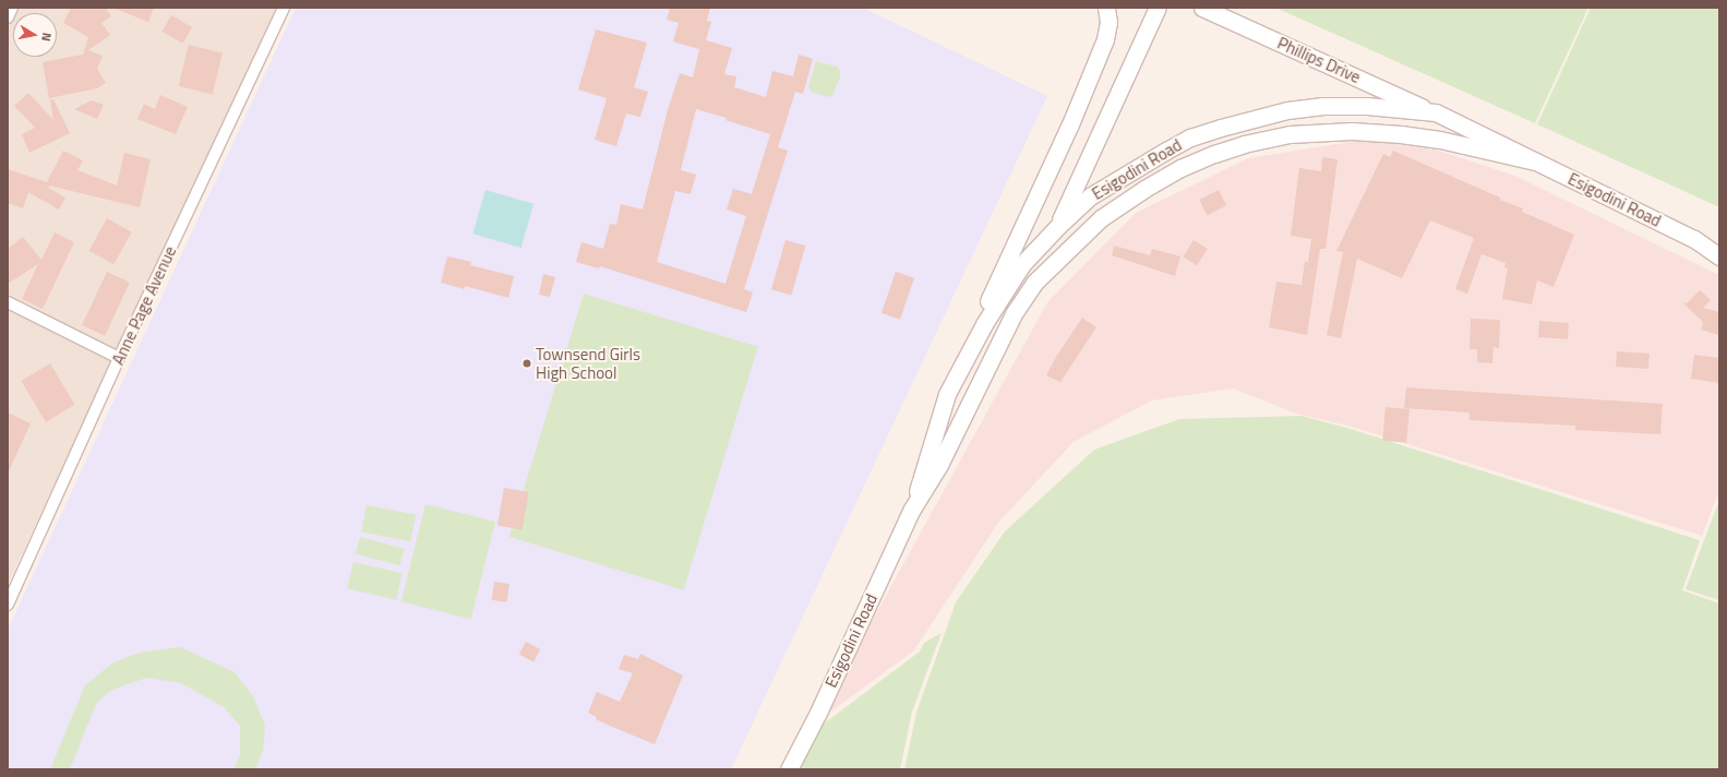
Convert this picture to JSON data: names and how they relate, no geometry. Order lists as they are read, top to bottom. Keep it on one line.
{"streets":{"main road":["Phillips Drive","Esigodini Road"],"street":["Anne Page Avenue"]},"crossings":[["Phillips Drive","Esigodini Road"]],"places":["Townsend Girls High School"],"north":"right"}
